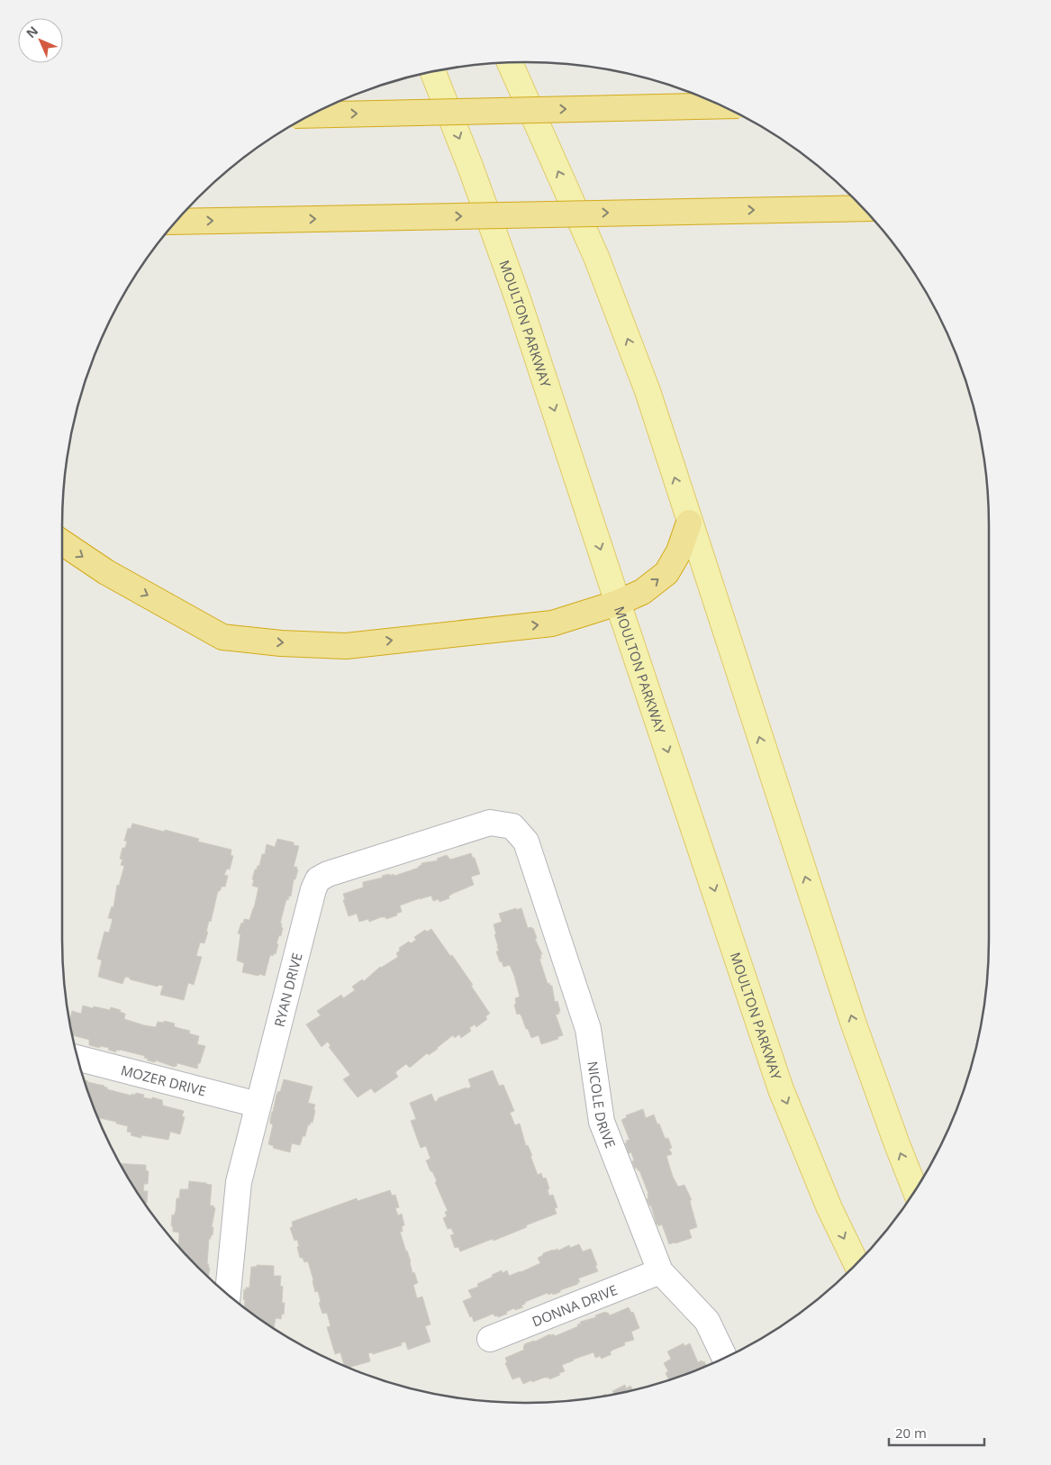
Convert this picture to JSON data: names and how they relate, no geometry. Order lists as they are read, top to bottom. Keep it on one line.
{"streets":{"main road":["MOULTON PARKWAY"],"street":["RYAN DRIVE","MOZER DRIVE","NICOLE DRIVE","DONNA DRIVE"]},"crossings":[["RYAN DRIVE","MOZER DRIVE"],["RYAN DRIVE","NICOLE DRIVE"],["NICOLE DRIVE","DONNA DRIVE"]],"scale_bar":"20 m","north":"top left"}
